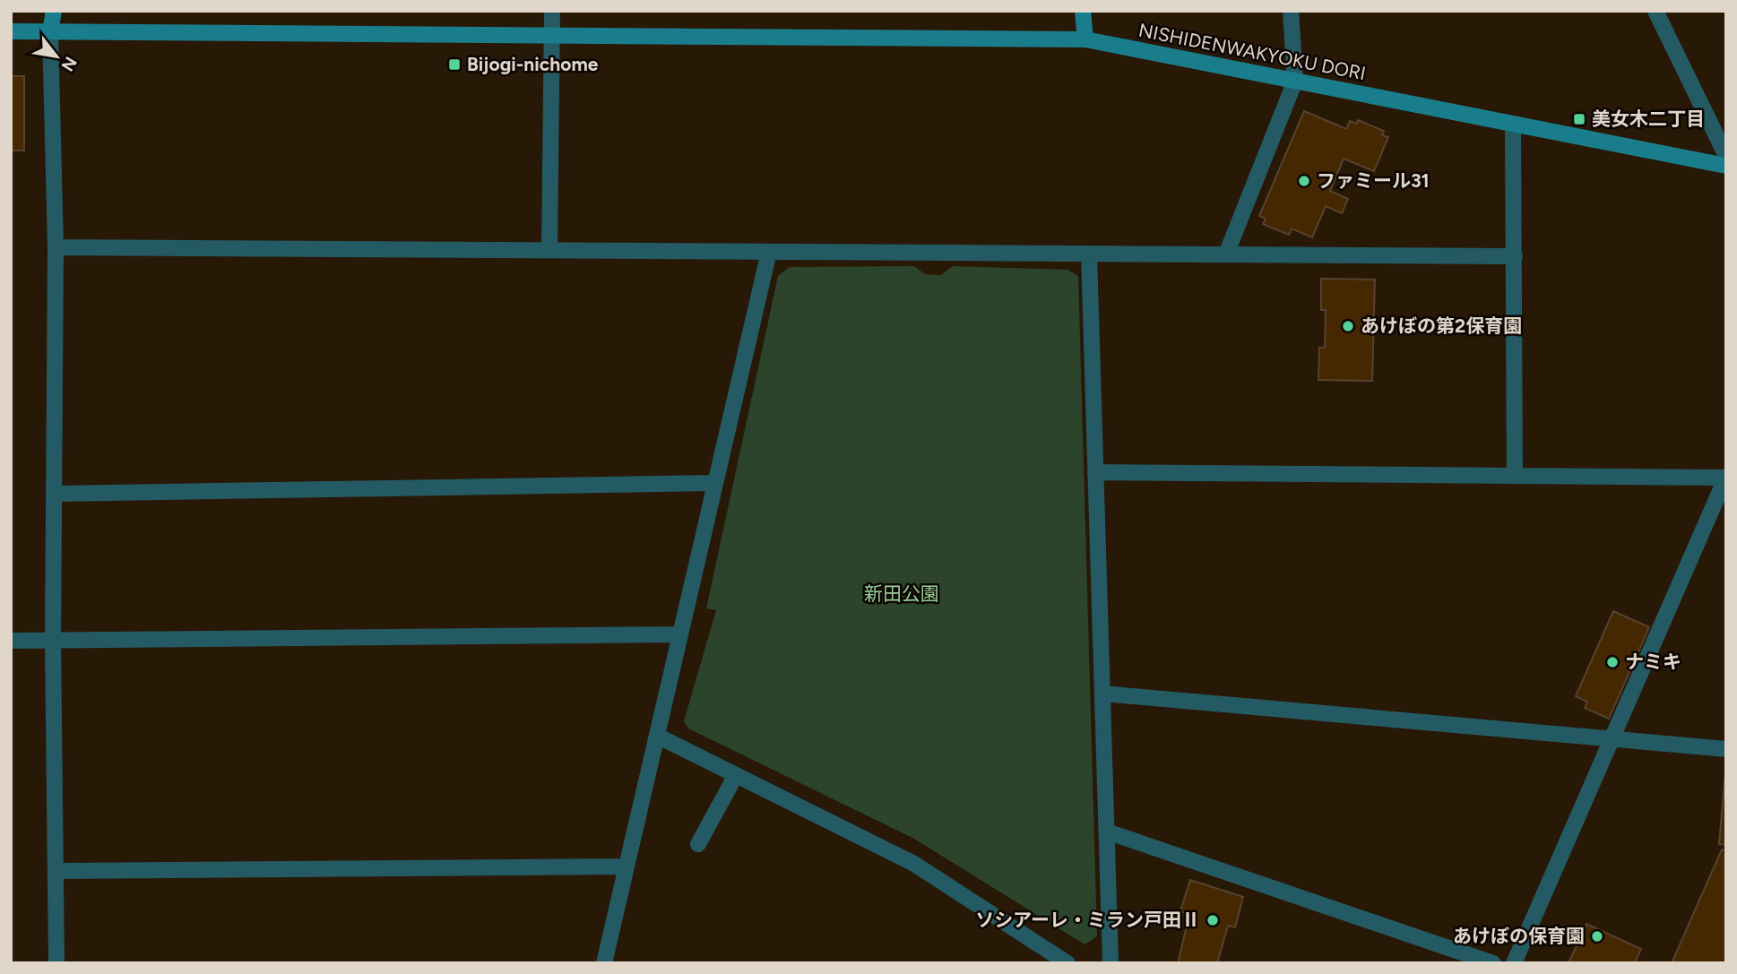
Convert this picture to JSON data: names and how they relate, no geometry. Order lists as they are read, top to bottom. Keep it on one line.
{"streets":{"street":["NISHIDENWAKYOKU DORI"]},"parks":["新田公園"],"places":{"transit":["Bijogi-nichome","美女木二丁目"],"other":["ファミール31","あけぼの第2保育園","ナミキ","ソシアーレ・ミラン戸田Ⅱ","あけぼの保育園"]},"north":"bottom right"}
